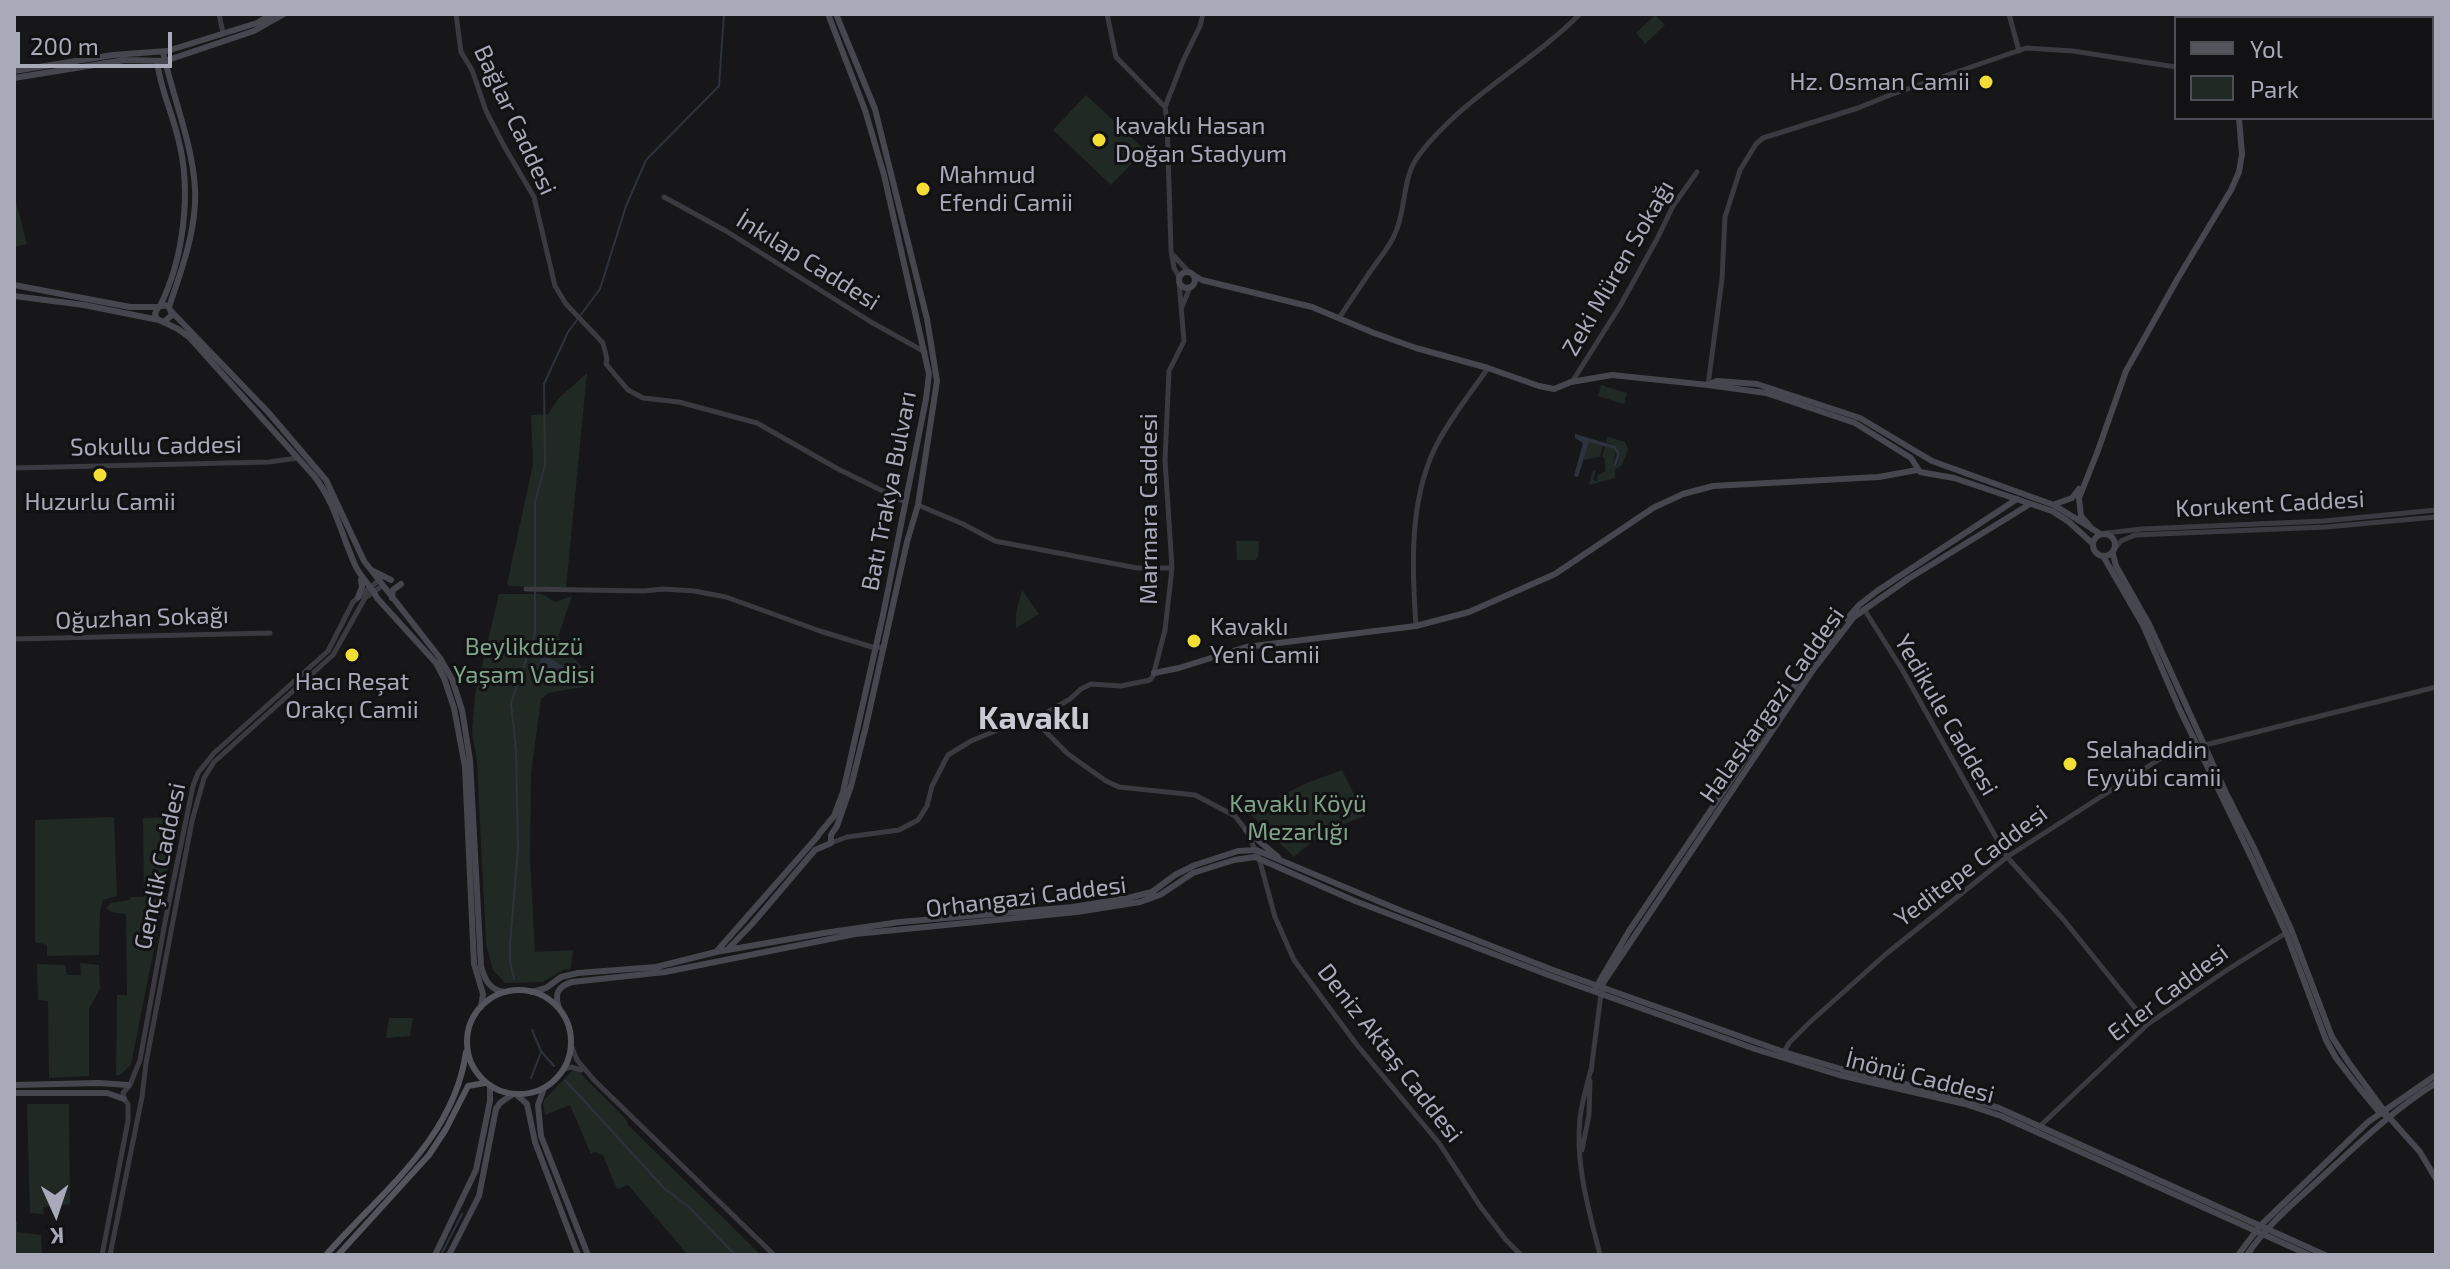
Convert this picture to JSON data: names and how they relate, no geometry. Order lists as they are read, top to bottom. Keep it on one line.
{"streets":{"main road":["Batı Trakya Bulvarı","Halaskargazi Caddesi","Orhangazi Caddesi"],"street":["Bağlar Caddesi","İnkılap Caddesi","Zeki Müren Sokağı","Sokullu Caddesi","Korukent Caddesi","Marmara Caddesi","Oğuzhan Sokağı","Yedikule Caddesi","Gençlik Caddesi","Yeditepe Caddesi","Erler Caddesi","Deniz Aktaş Caddesi"]},"crossings":[["Bağlar Caddesi","Batı Trakya Bulvarı"],["İnkılap Caddesi","Batı Trakya Bulvarı"],["Batı Trakya Bulvarı","Orhangazi Caddesi"],["Halaskargazi Caddesi","Yedikule Caddesi"],["Yedikule Caddesi","Yeditepe Caddesi"],["Yedikule Caddesi","Erler Caddesi"],["Orhangazi Caddesi","Deniz Aktaş Caddesi"]],"districts":["Kavaklı"],"parks":["Beylikdüzü Yaşam Vadisi","Kavaklı Köyü Mezarlığı"],"places":["Hz. Osman Camii","kavaklı Hasan Doğan Stadyum","Mahmud Efendi Camii","Huzurlu Camii","Kavaklı Yeni Camii","Hacı Reşat Orakçı Camii","Selahaddin Eyyübi camii"],"legend":["Yol","Park"],"scale_bar":"200 m","north":"bottom"}
